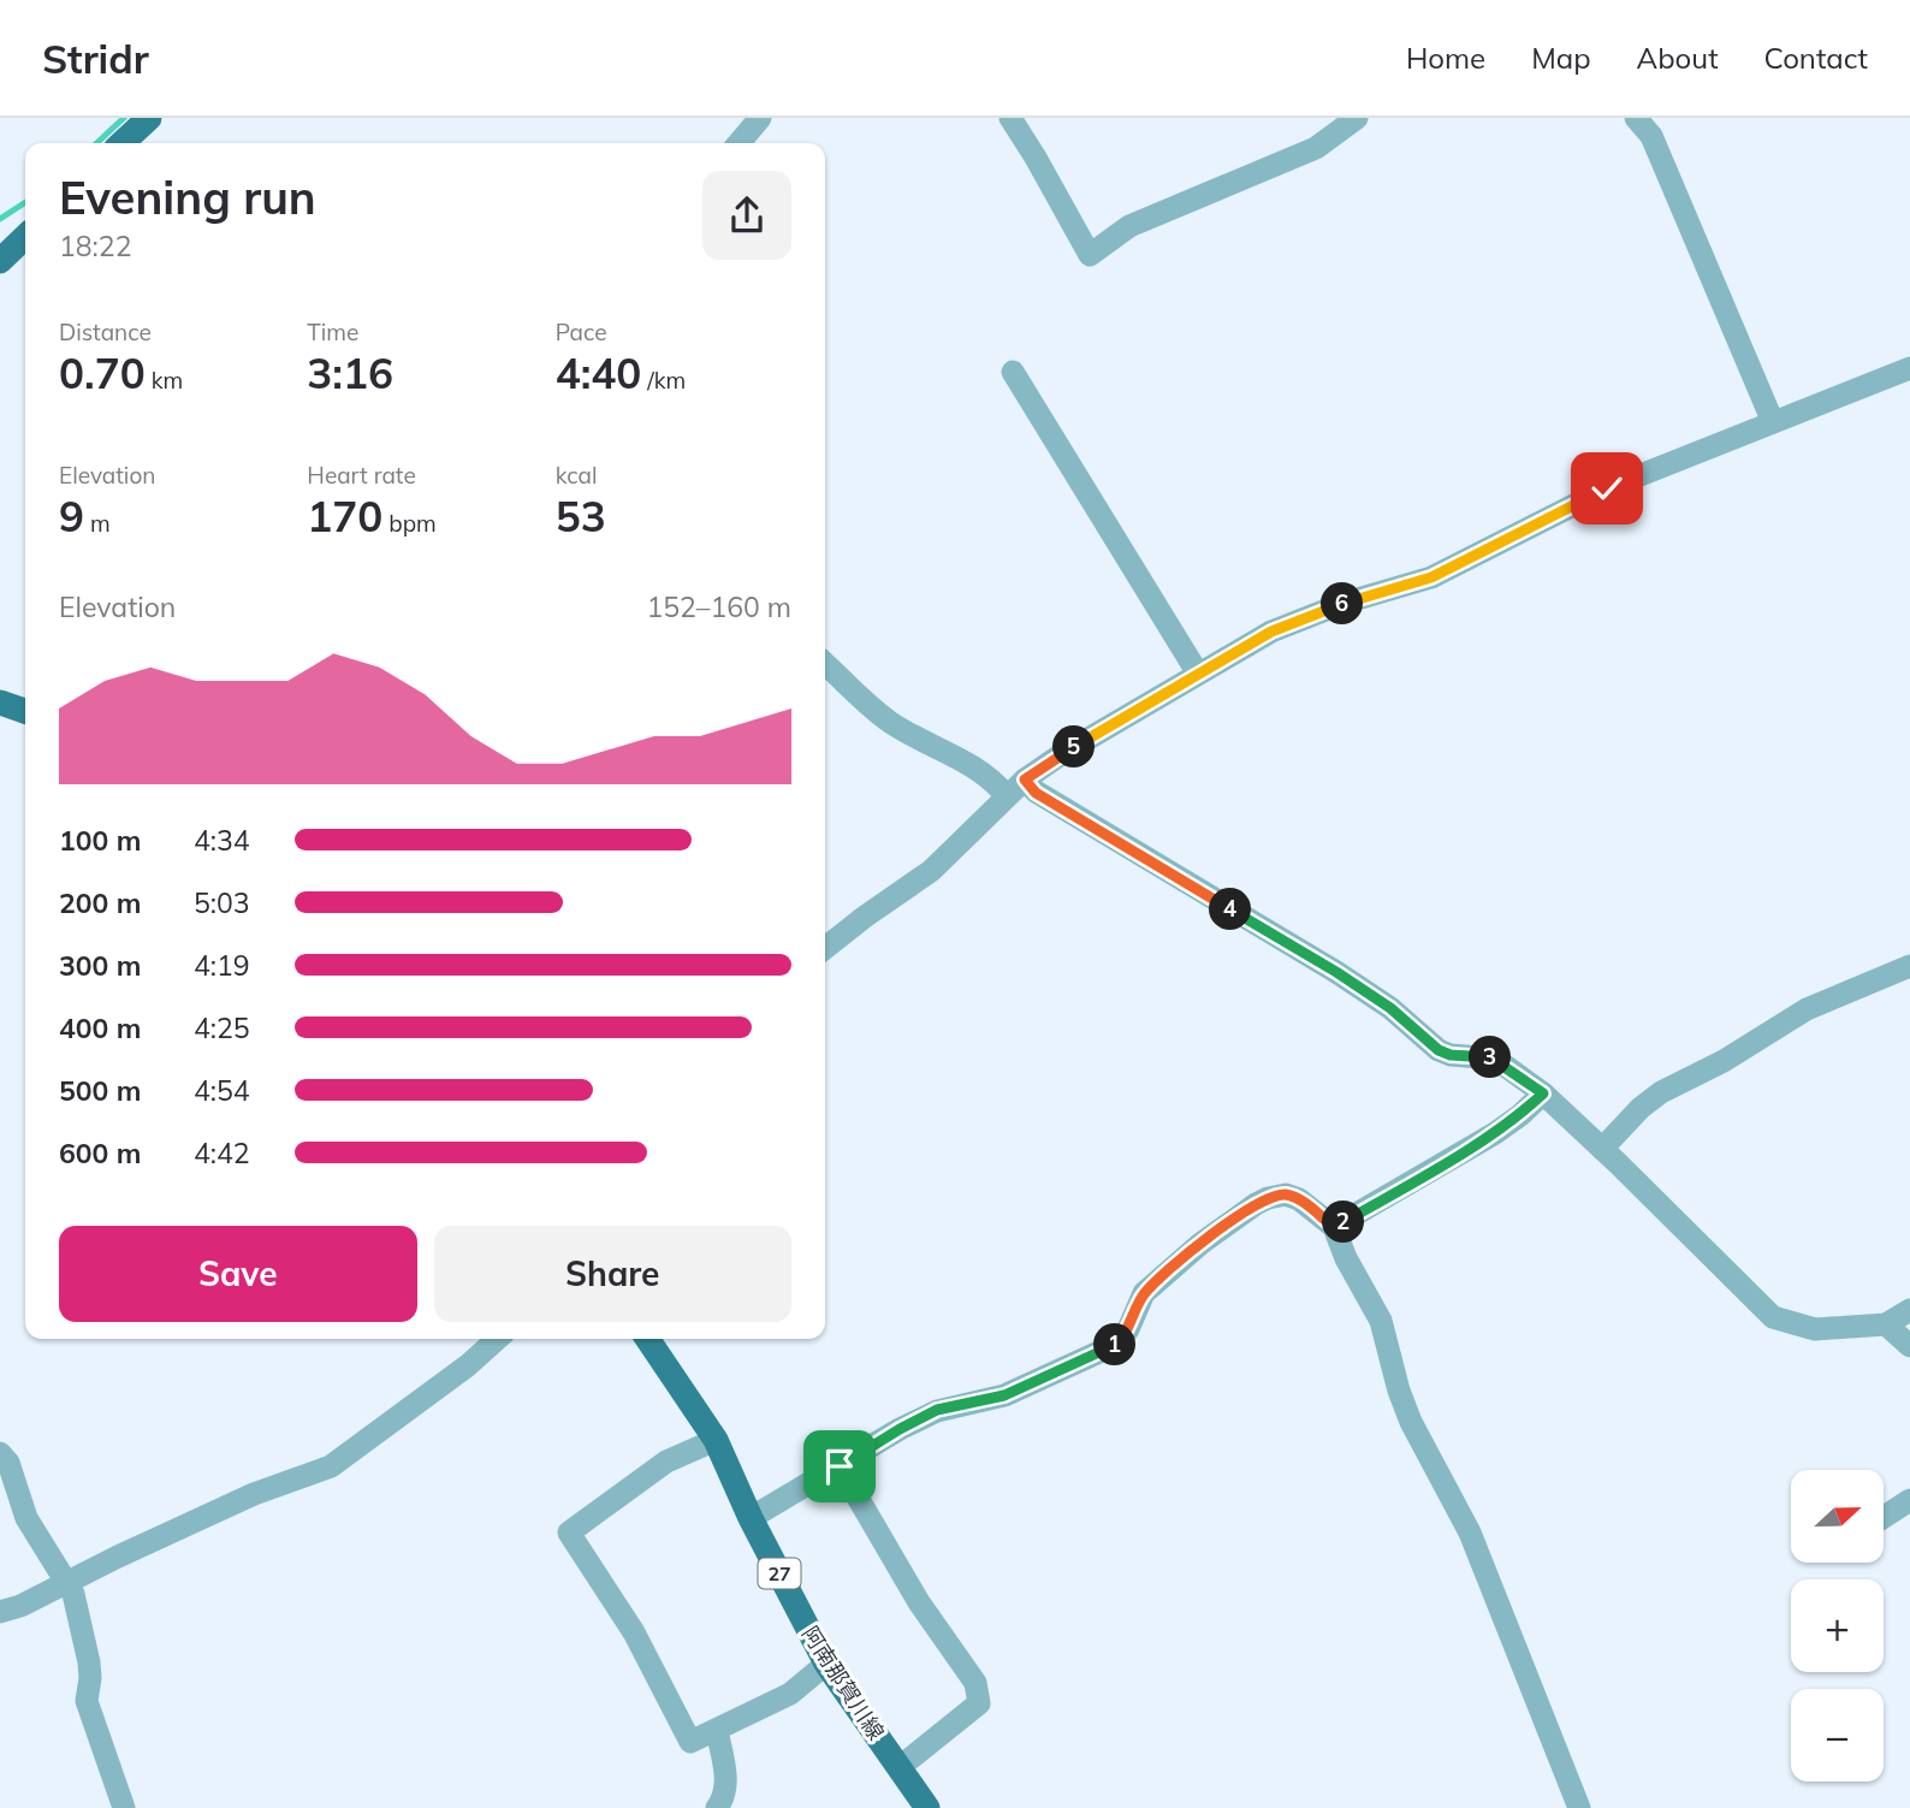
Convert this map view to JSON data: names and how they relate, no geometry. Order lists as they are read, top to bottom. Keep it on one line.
{"streets":{"main road":["27","阿南那賀川線"]},"north":"right","page":{"header":"Stridr","nav":["Home","Map","About","Contact"],"heading":["Evening run","18:22"],"stats":[["Distance","0.70 km"],["Time","3:16"],["Pace","4:40 /km"],["Elevation","9 m"],["Heart rate","170 bpm"],["kcal","53"]],"chart":["Elevation","152–160 m"],"pins":["6","5","4","3","2","1"],"list":[{"name":"100 m","note":"4:34"},{"name":"200 m","note":"5:03"},{"name":"300 m","note":"4:19"},{"name":"400 m","note":"4:25"},{"name":"500 m","note":"4:54"},{"name":"600 m","note":"4:42"}],"buttons":["Save","Share"],"map_buttons":["+","−"]}}
